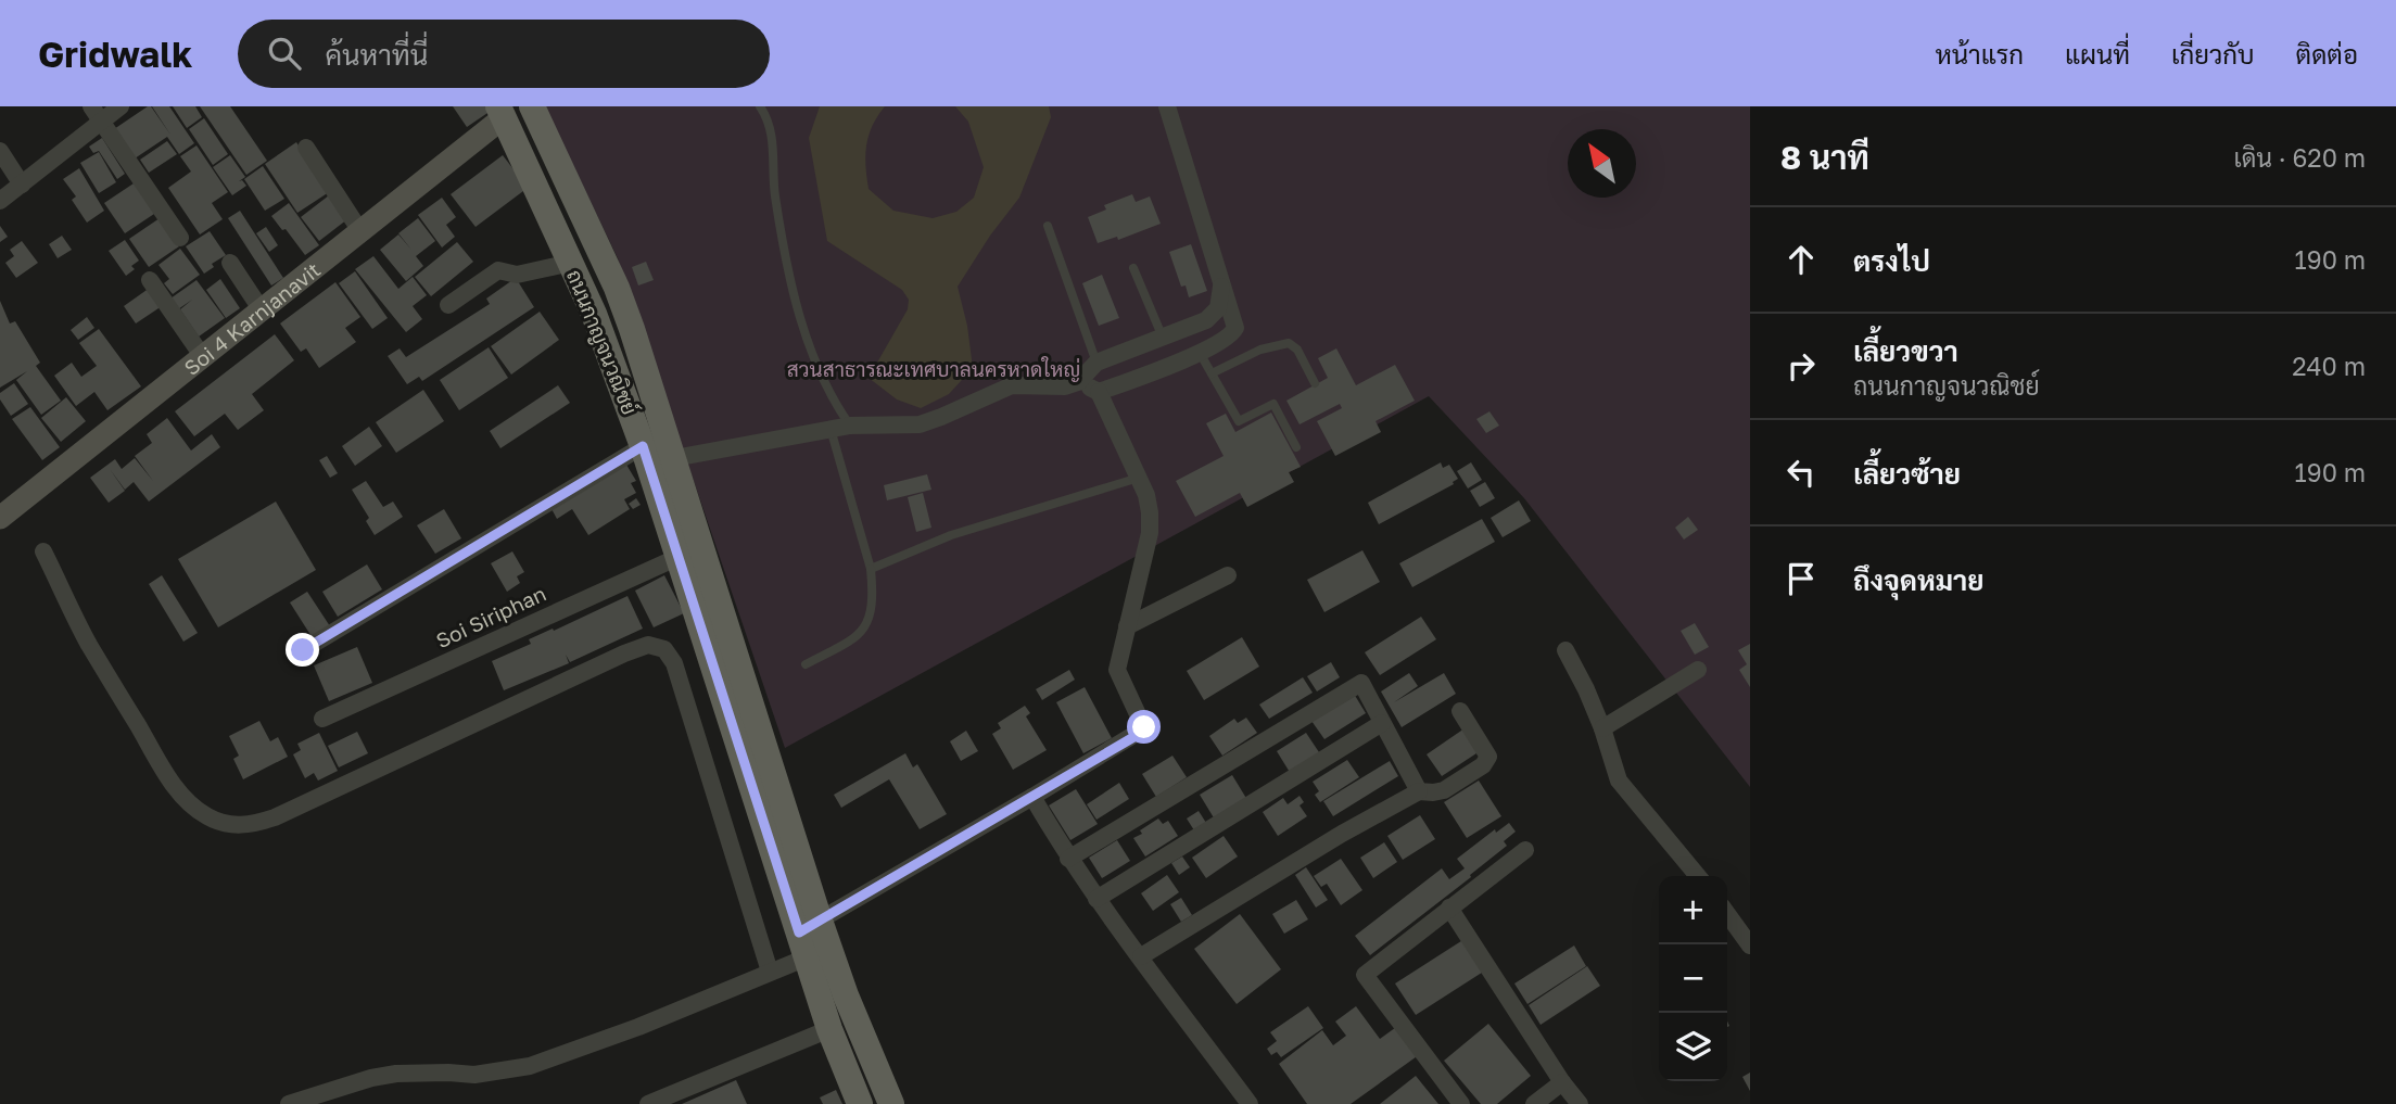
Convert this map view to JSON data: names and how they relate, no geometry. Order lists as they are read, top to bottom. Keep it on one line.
{"streets":{"main road":["ถนนกาญจนวณิชย์"],"street":["Soi 4 Karnjanavit","Soi Siriphan"]},"crossings":[["Soi 4 Karnjanavit","ถนนกาญจนวณิชย์"],["ถนนกาญจนวณิชย์","Soi Siriphan"]],"parks":["สวนสาธารณะเทศบาลนครหาดใหญ่"],"north":"top left","page":{"header":"Gridwalk","search":"ค้นหาที่นี่","nav":["หน้าแรก","แผนที่","เกี่ยวกับ","ติดต่อ"],"heading":["8 นาที","เดิน · 620 m"],"list":[["ตรงไป","190 m"],["เลี้ยวขวา","ถนนกาญจนวณิชย์","240 m"],["เลี้ยวซ้าย","190 m"],"ถึงจุดหมาย"],"map_buttons":["+","−"]}}
